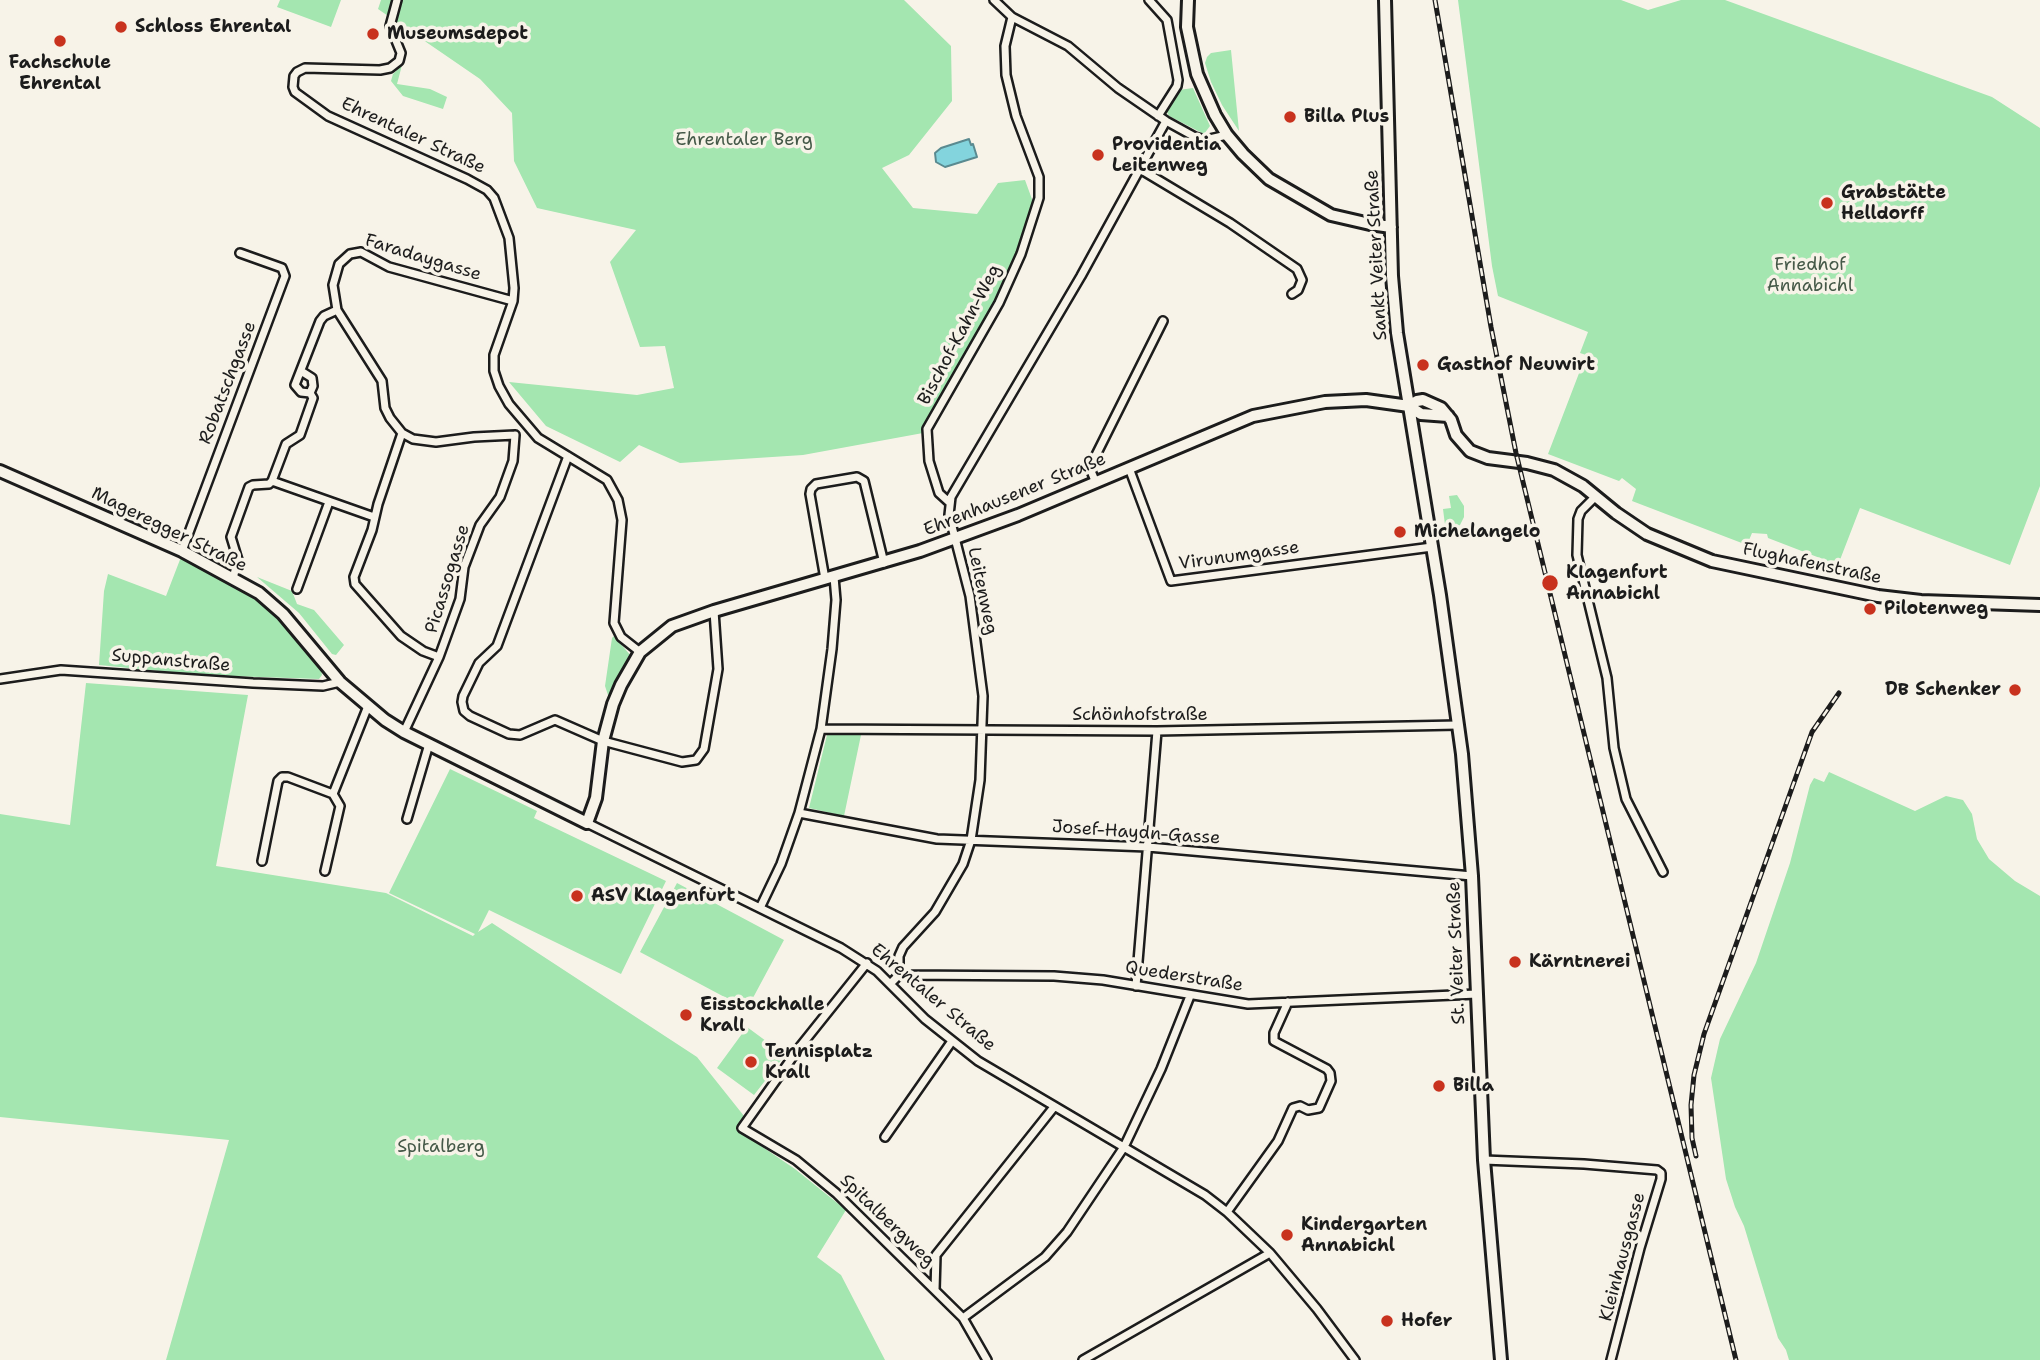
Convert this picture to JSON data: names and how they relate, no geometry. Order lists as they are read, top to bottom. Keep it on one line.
{"streets":{"street":["Ehrentaler Straße","Sankt Veiter Straße","Faradaygasse","Bischof-Kahn-Weg","Robatschgasse","Ehrenhausener Straße","Mageregger Straße","Virunumgasse","Flughafenstraße","Picassogasse","Leitenweg","Suppanstraße","Schönhofstraße","Josef-Haydn-Gasse","St. Veiter Straße","Quederstraße","Spitalbergweg","Kleinhausgasse"]},"crossings":[["Ehrentaler Straße","Faradaygasse"],["Ehrentaler Straße","Ehrenhausener Straße"],["Ehrentaler Straße","Mageregger Straße"],["Ehrentaler Straße","Spitalbergweg"],["Sankt Veiter Straße","Ehrenhausener Straße"],["Sankt Veiter Straße","Virunumgasse"],["Sankt Veiter Straße","Flughafenstraße"],["Sankt Veiter Straße","St. Veiter Straße"],["Bischof-Kahn-Weg","Leitenweg"],["Robatschgasse","Mageregger Straße"],["Ehrenhausener Straße","Virunumgasse"],["Ehrenhausener Straße","Flughafenstraße"],["Ehrenhausener Straße","Leitenweg"],["Mageregger Straße","Picassogasse"],["Mageregger Straße","Suppanstraße"],["Virunumgasse","St. Veiter Straße"],["Leitenweg","Schönhofstraße"],["Leitenweg","Josef-Haydn-Gasse"],["Leitenweg","Quederstraße"],["Schönhofstraße","St. Veiter Straße"],["Josef-Haydn-Gasse","St. Veiter Straße"],["St. Veiter Straße","Quederstraße"],["St. Veiter Straße","Kleinhausgasse"]],"parks":["Ehrentaler Berg","Friedhof Annabichl","Spitalberg"],"places":["Schloss Ehrental","Museumsdepot","Fachschule Ehrental","Billa Plus","Providentia Leitenweg","Grabstätte Helldorff","Gasthof Neuwirt","Michelangelo","Klagenfurt Annabichl","Pilotenweg","DB Schenker","ASV Klagenfurt","Kärntnerei","Eisstockhalle Krall","Tennisplatz Krall","Billa","Kindergarten Annabichl","Hofer"]}
